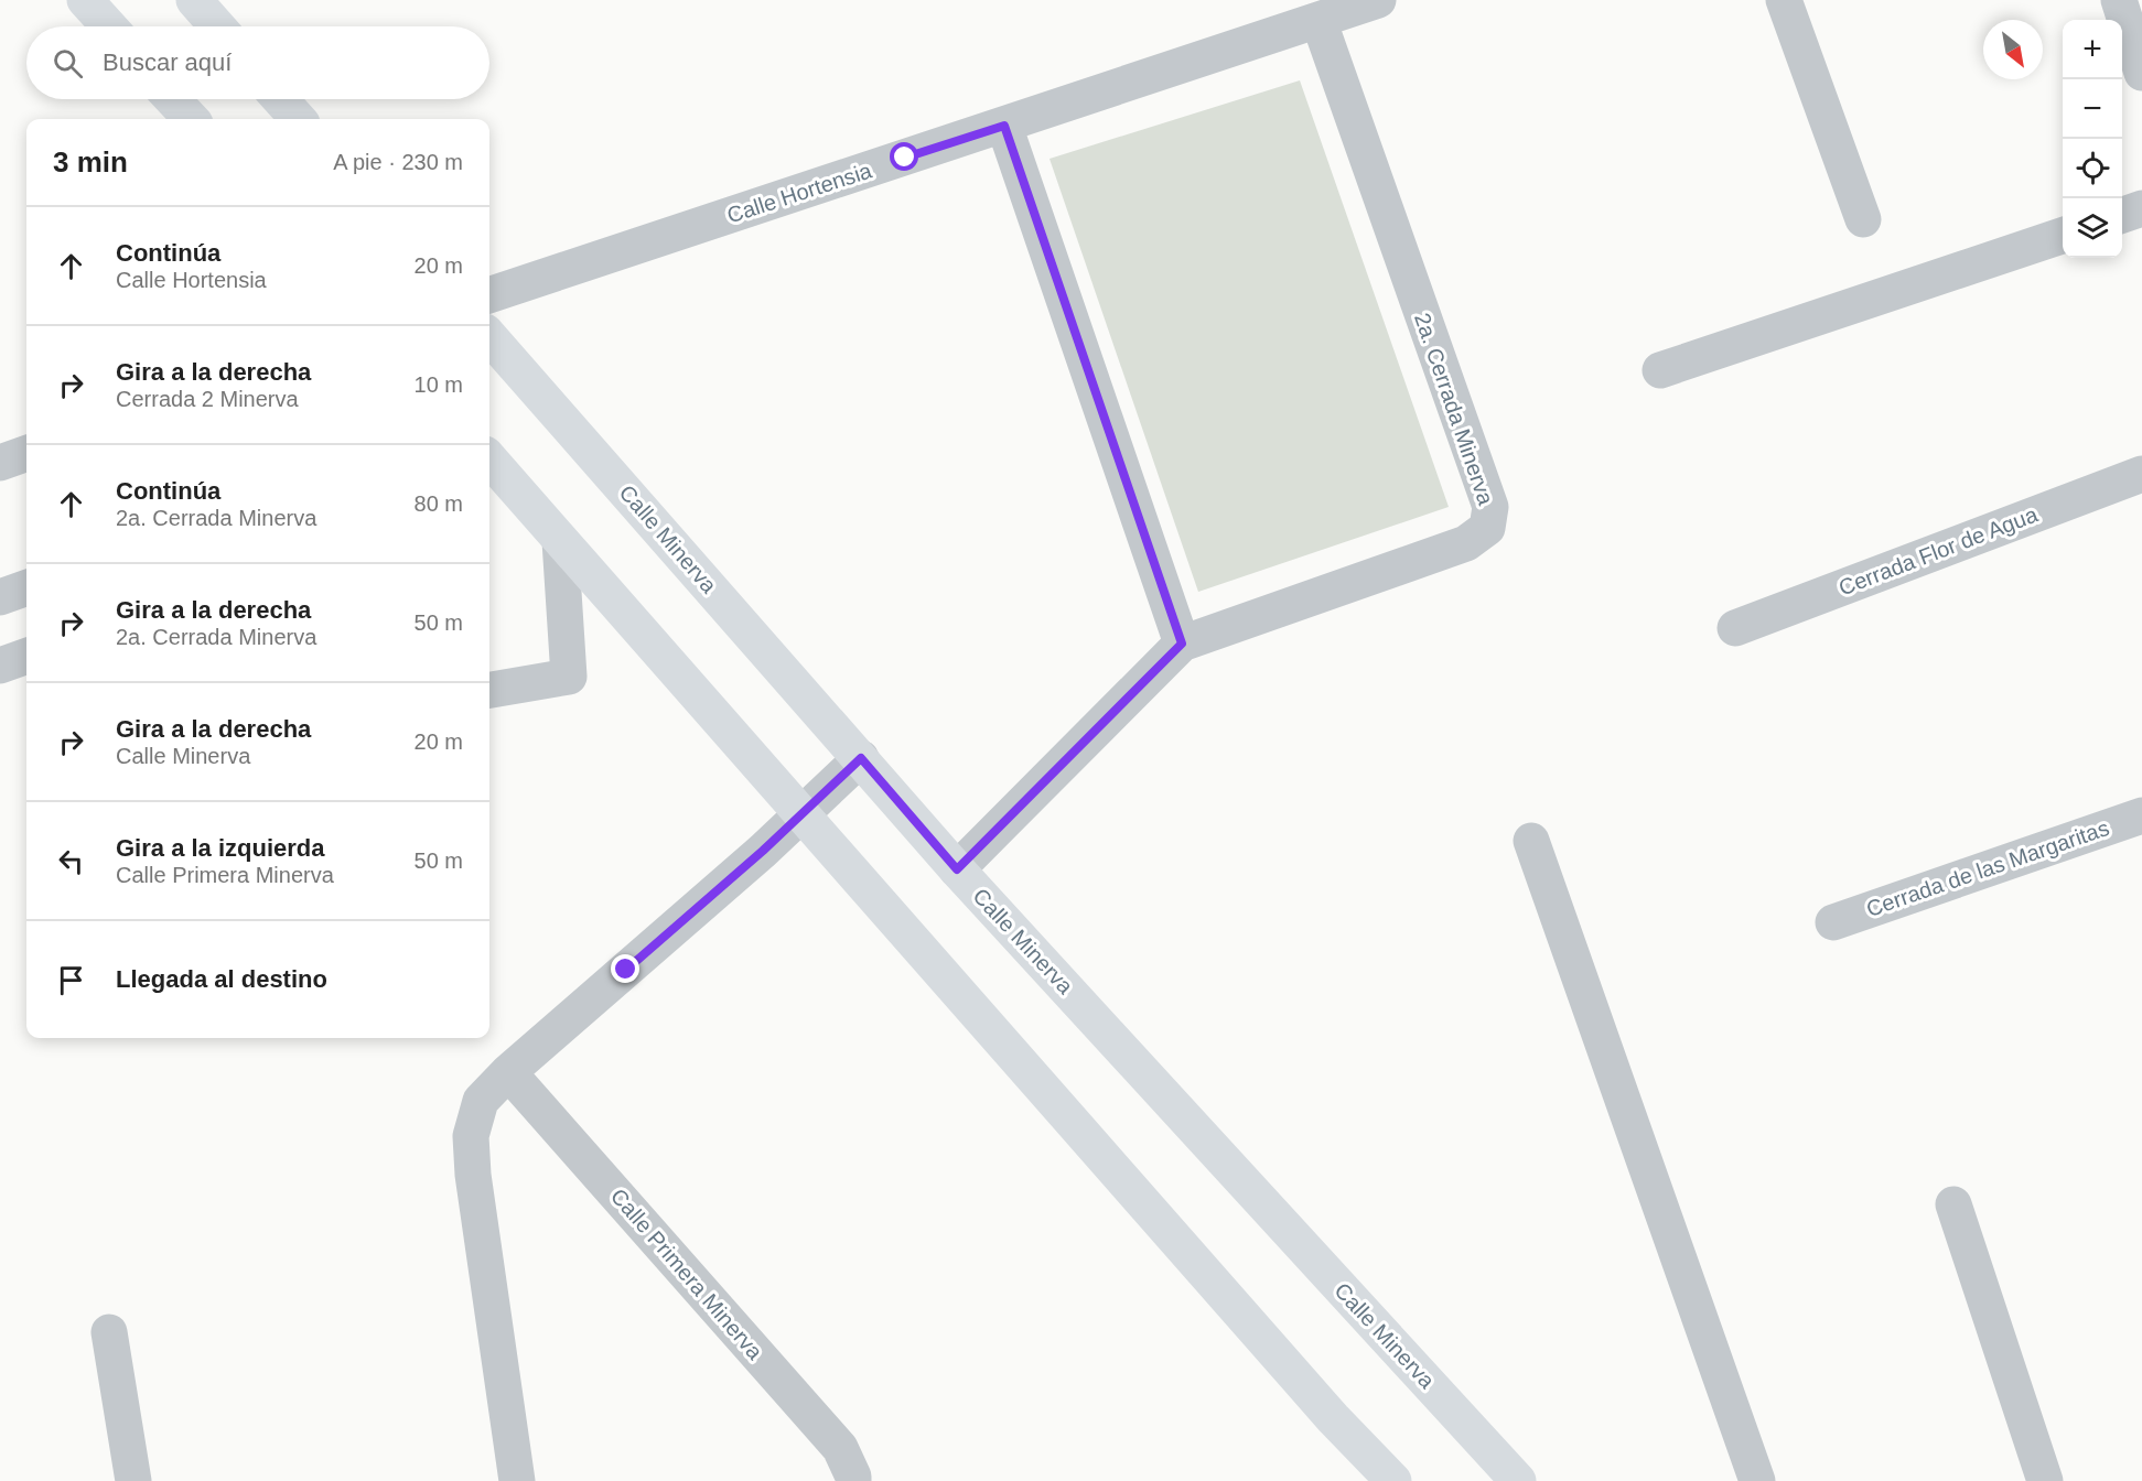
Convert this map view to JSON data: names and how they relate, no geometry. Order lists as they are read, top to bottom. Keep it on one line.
{"streets":{"street":["Calle Hortensia","2a. Cerrada Minerva","Calle Minerva","Cerrada Flor de Agua","Cerrada de las Margaritas","Calle Primera Minerva"]},"crossings":[["Calle Hortensia","2a. Cerrada Minerva"],["2a. Cerrada Minerva","Calle Minerva"]],"north":"bottom right","page":{"map_buttons":["+","−"],"search":"Buscar aquí","heading":["3 min","A pie · 230 m"],"list":[["Continúa","Calle Hortensia","20 m"],["Gira a la derecha","Cerrada 2 Minerva","10 m"],["Continúa","2a. Cerrada Minerva","80 m"],["Gira a la derecha","2a. Cerrada Minerva","50 m"],["Gira a la derecha","Calle Minerva","20 m"],["Gira a la izquierda","Calle Primera Minerva","50 m"],"Llegada al destino"]}}
